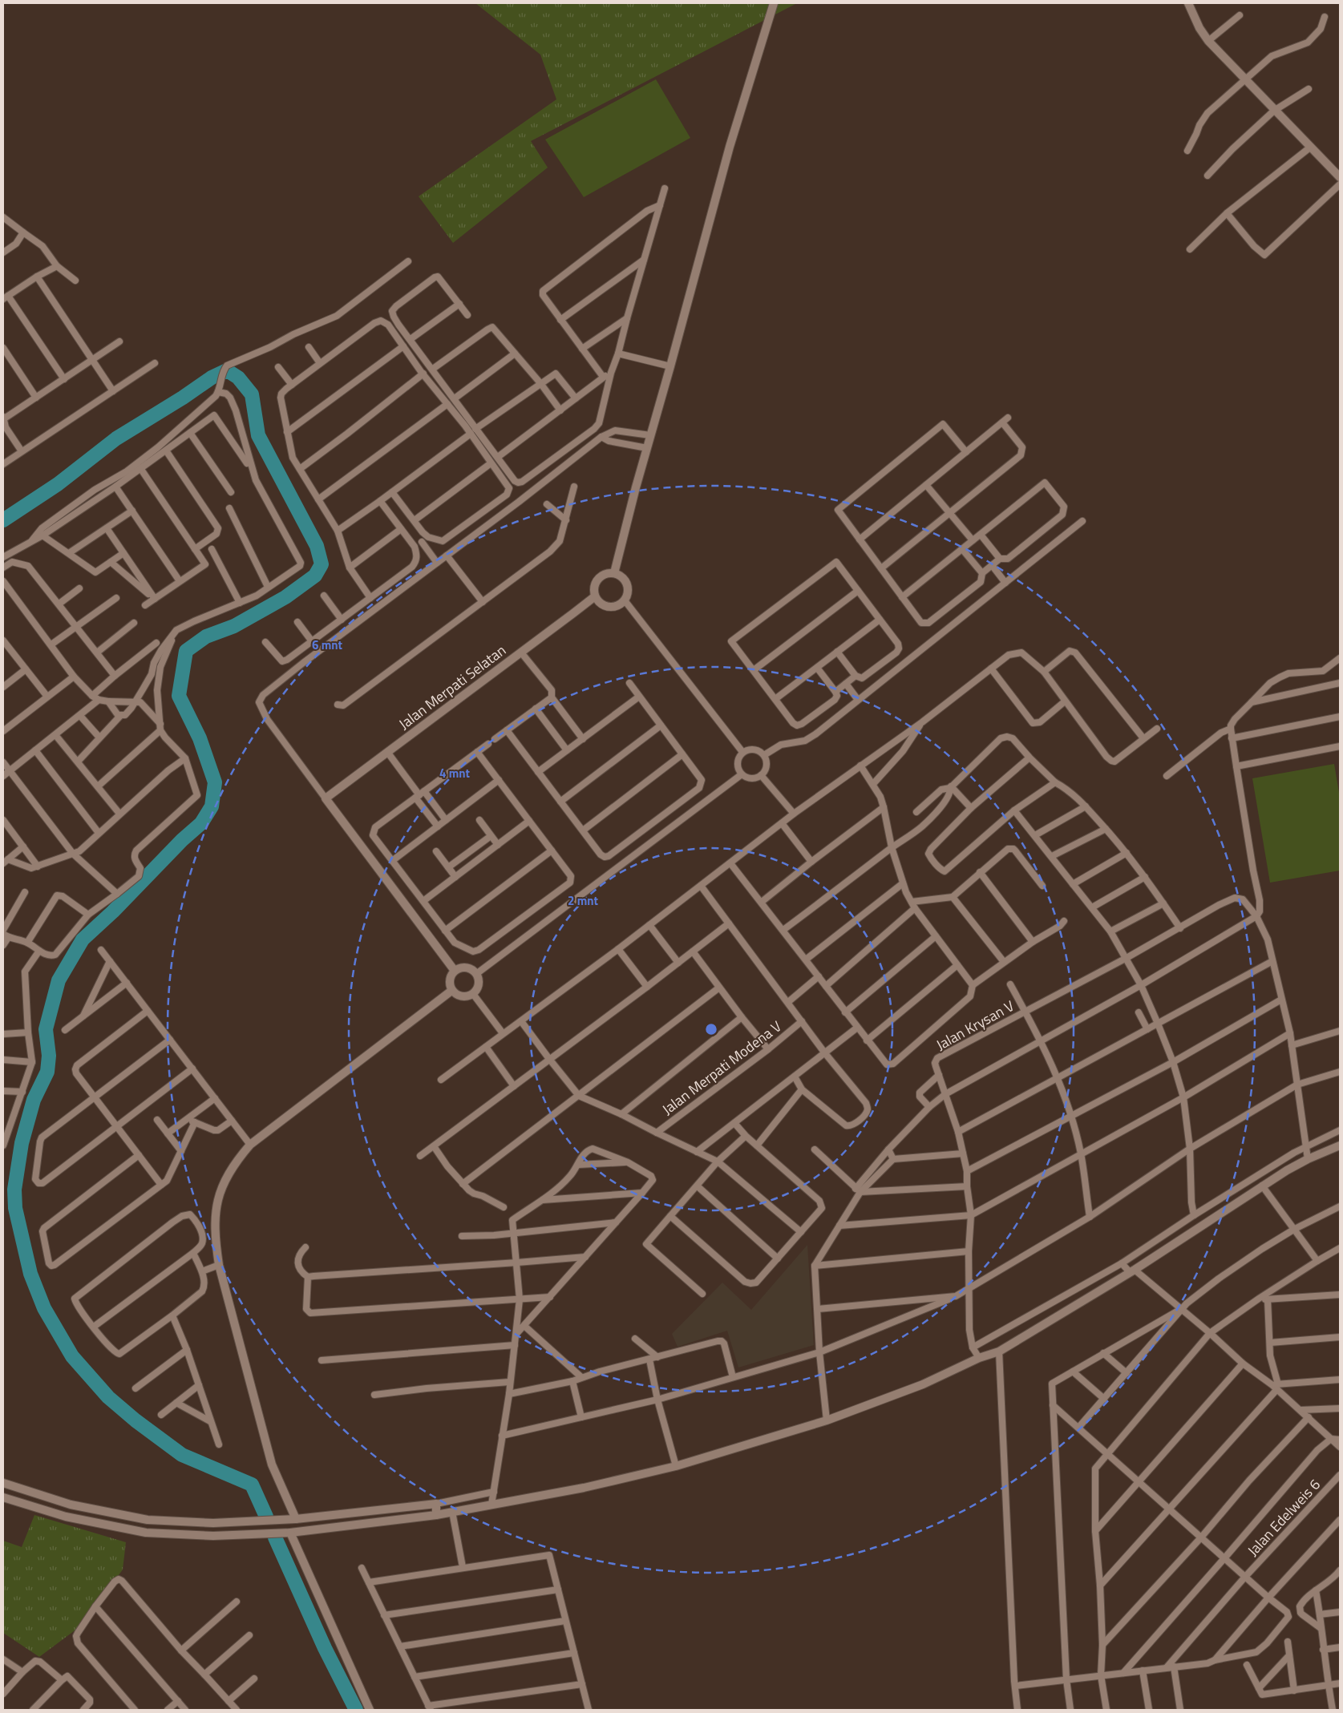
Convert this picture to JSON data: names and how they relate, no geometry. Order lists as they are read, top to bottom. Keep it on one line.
{"streets":{"street":["Jalan Merpati Selatan","Jalan Krysan V","Jalan Merpati Modena V","Jalan Edelweis 6"]},"rings":["6 mnt","4 mnt","2 mnt"]}
